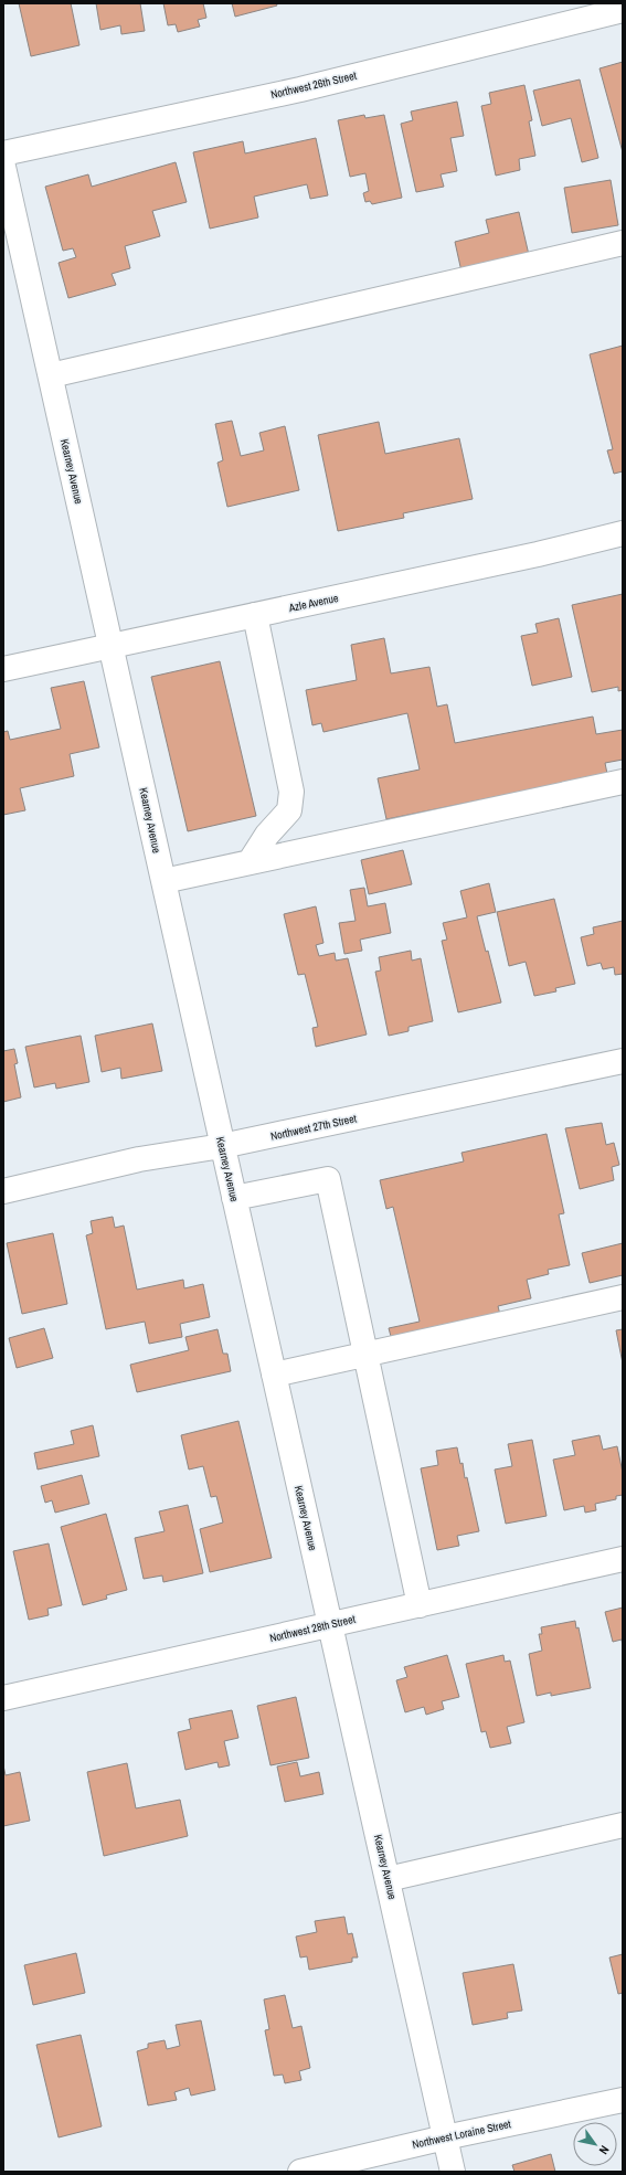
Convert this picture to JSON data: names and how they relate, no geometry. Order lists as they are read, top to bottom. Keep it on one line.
{"streets":{"street":["Northwest 26th Street","Kearney Avenue","Azle Avenue","Northwest 27th Street","Northwest 28th Street","Northwest Loraine Street"]},"crossings":[["Kearney Avenue","Azle Avenue"],["Kearney Avenue","Northwest 27th Street"],["Kearney Avenue","Northwest 28th Street"],["Kearney Avenue","Northwest Loraine Street"]],"north":"bottom right"}
